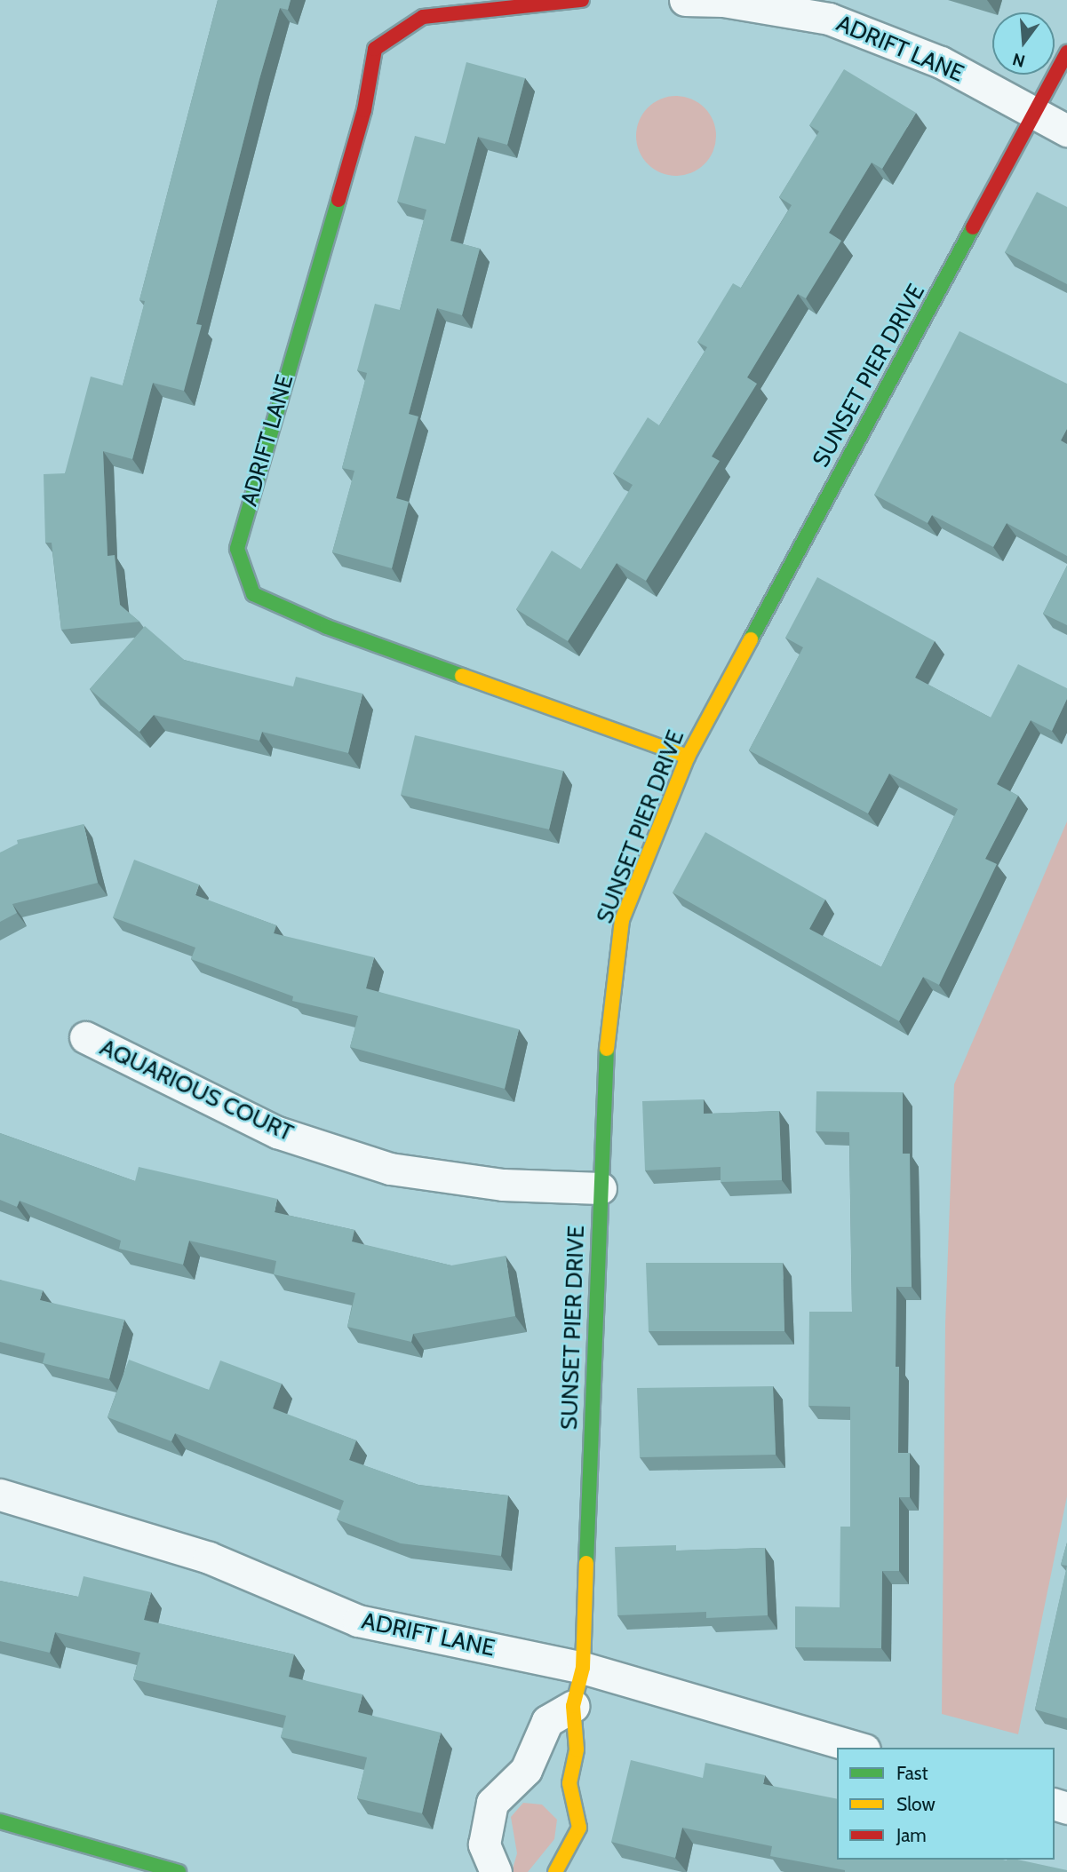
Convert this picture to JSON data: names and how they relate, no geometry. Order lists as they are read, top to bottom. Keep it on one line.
{"streets":{"street":["ADRIFT LANE","SUNSET PIER DRIVE","AQUARIOUS COURT"]},"crossings":[["ADRIFT LANE","SUNSET PIER DRIVE"],["SUNSET PIER DRIVE","AQUARIOUS COURT"]],"legend":["Fast","Slow","Jam"],"north":"bottom"}
